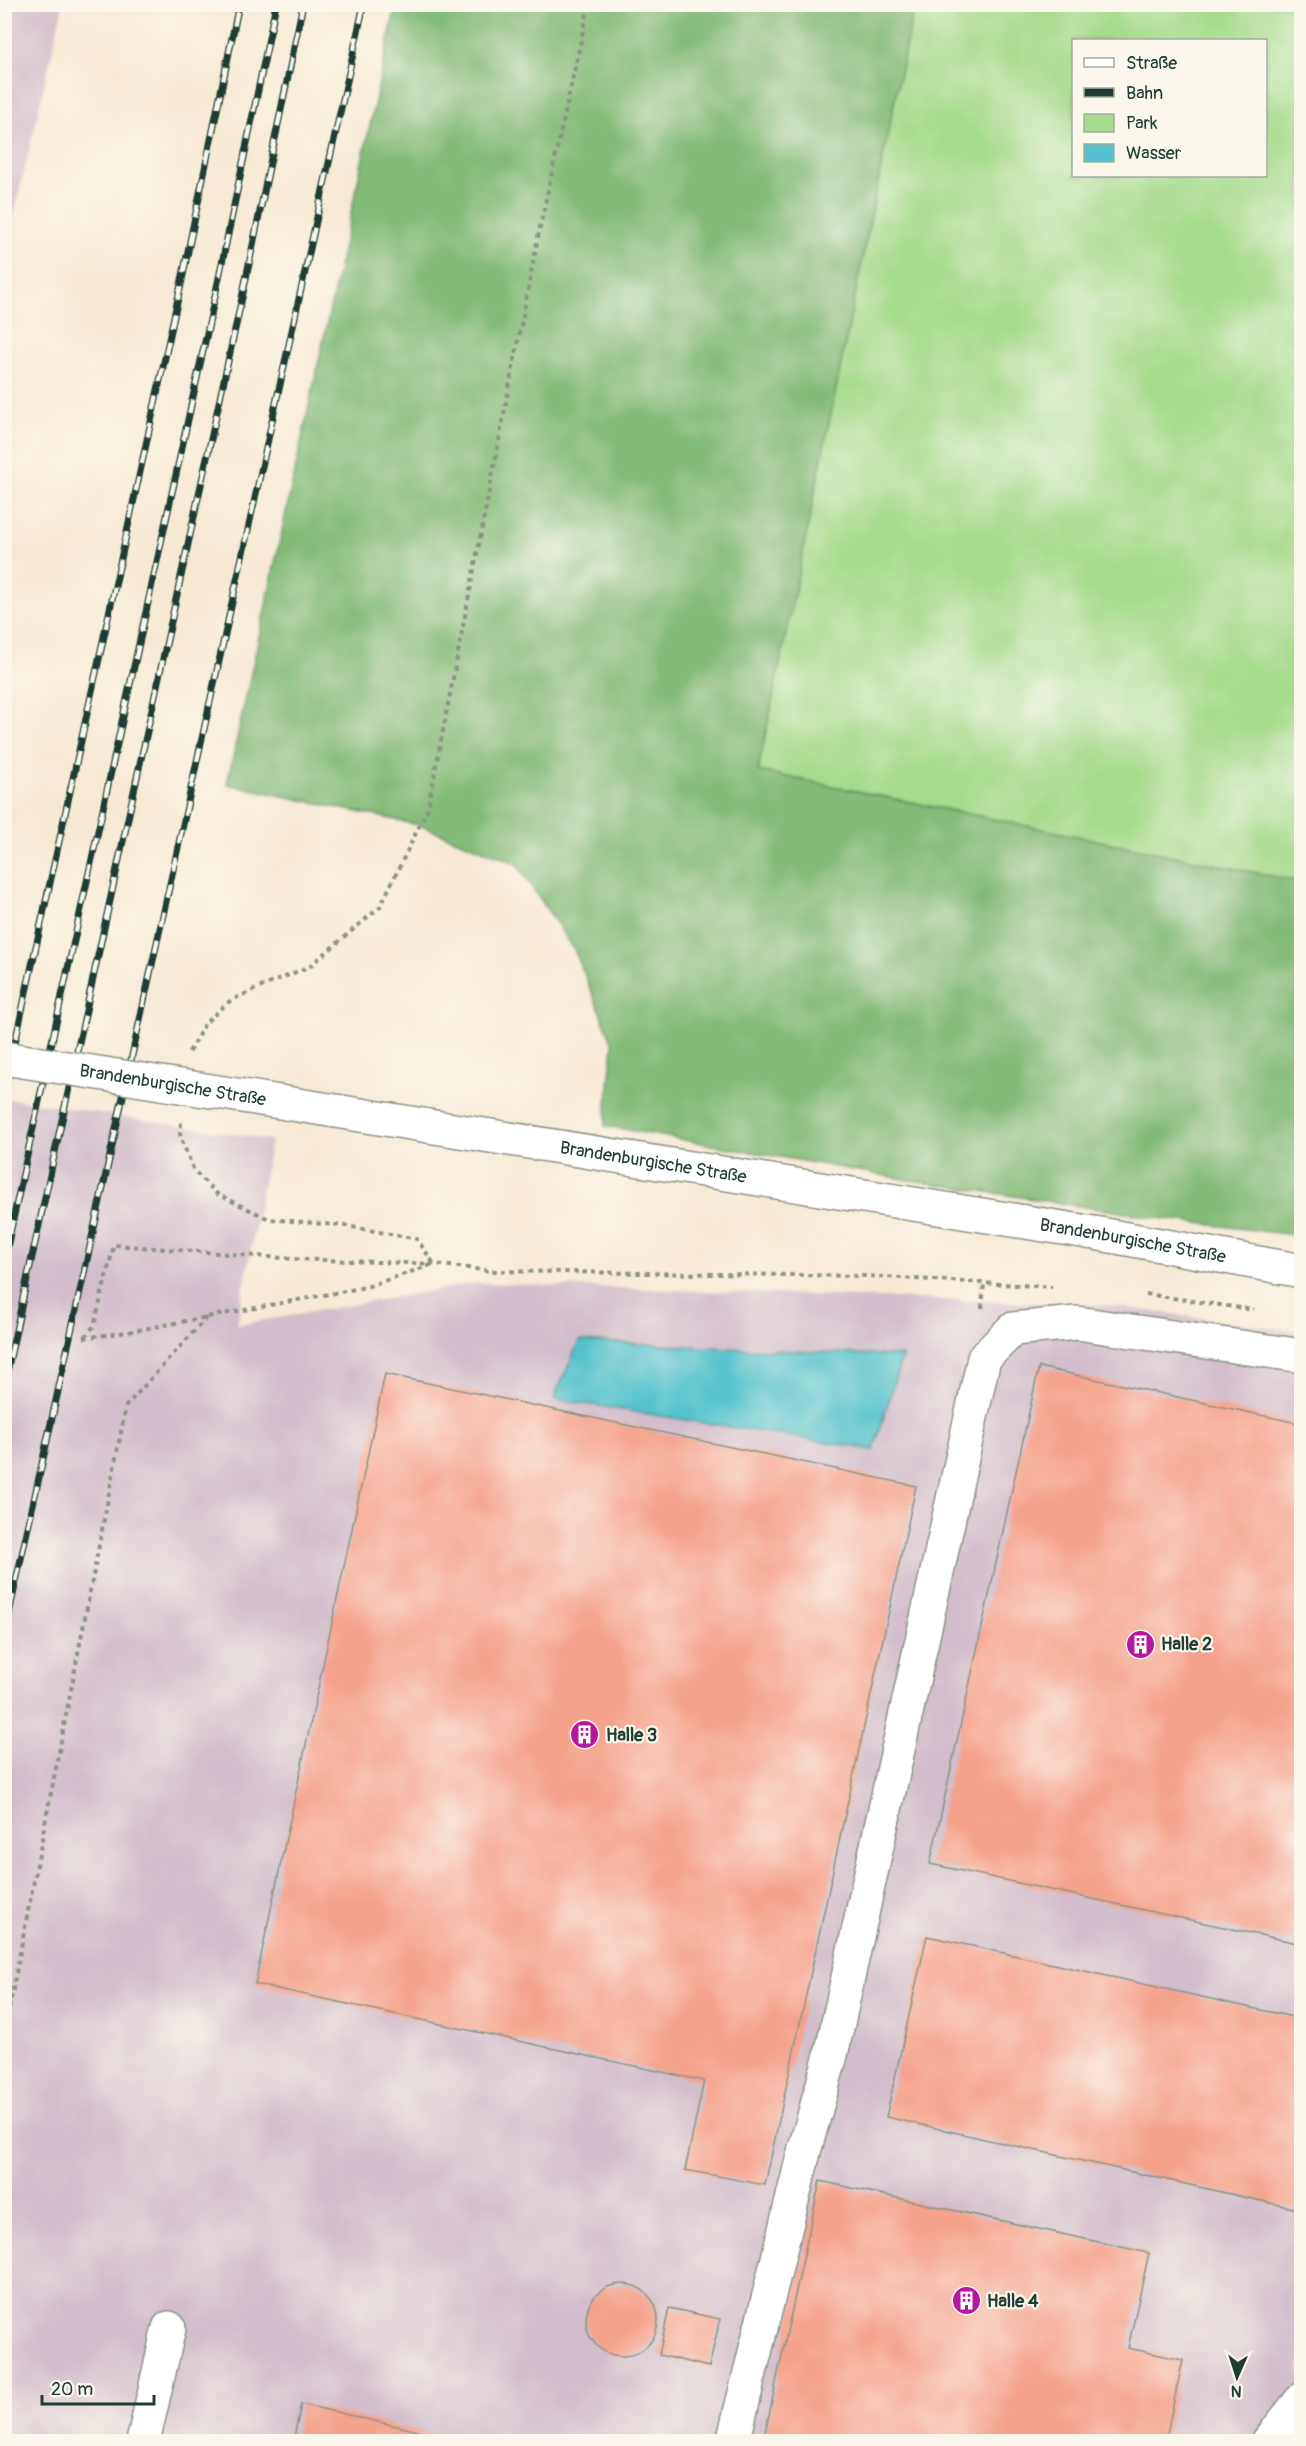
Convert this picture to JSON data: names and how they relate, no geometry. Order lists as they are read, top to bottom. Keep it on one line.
{"streets":{"street":["Brandenburgische Straße"]},"places":{"building":["Halle 2","Halle 3","Halle 4"]},"legend":["Straße","Bahn","Park","Wasser"],"scale_bar":"20 m","north":"bottom"}
